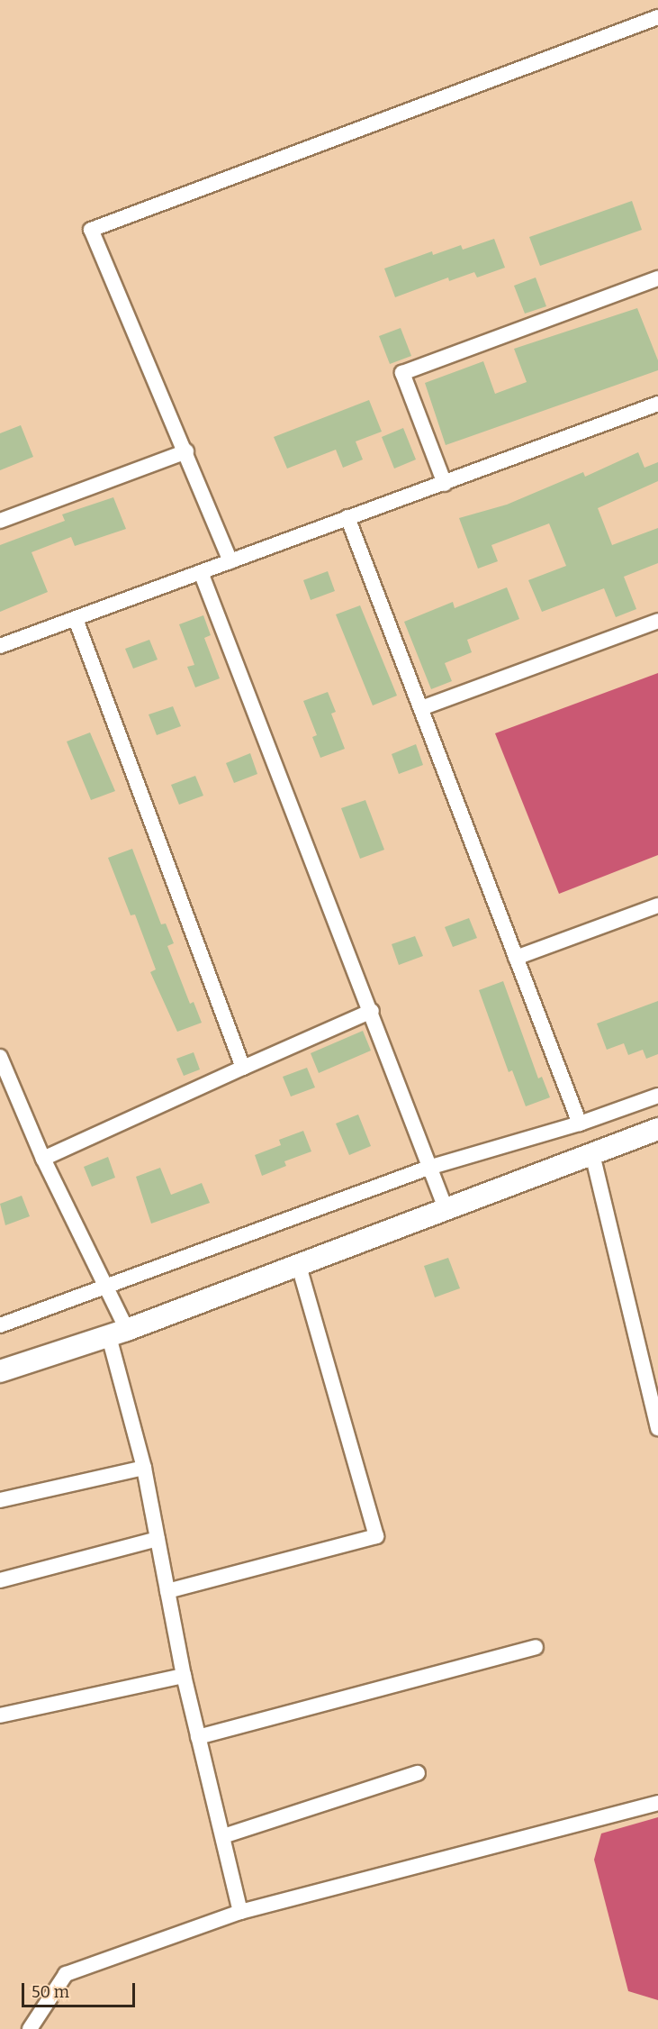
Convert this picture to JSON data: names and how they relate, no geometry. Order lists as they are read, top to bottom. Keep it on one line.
{"scale_bar":"50 m"}
